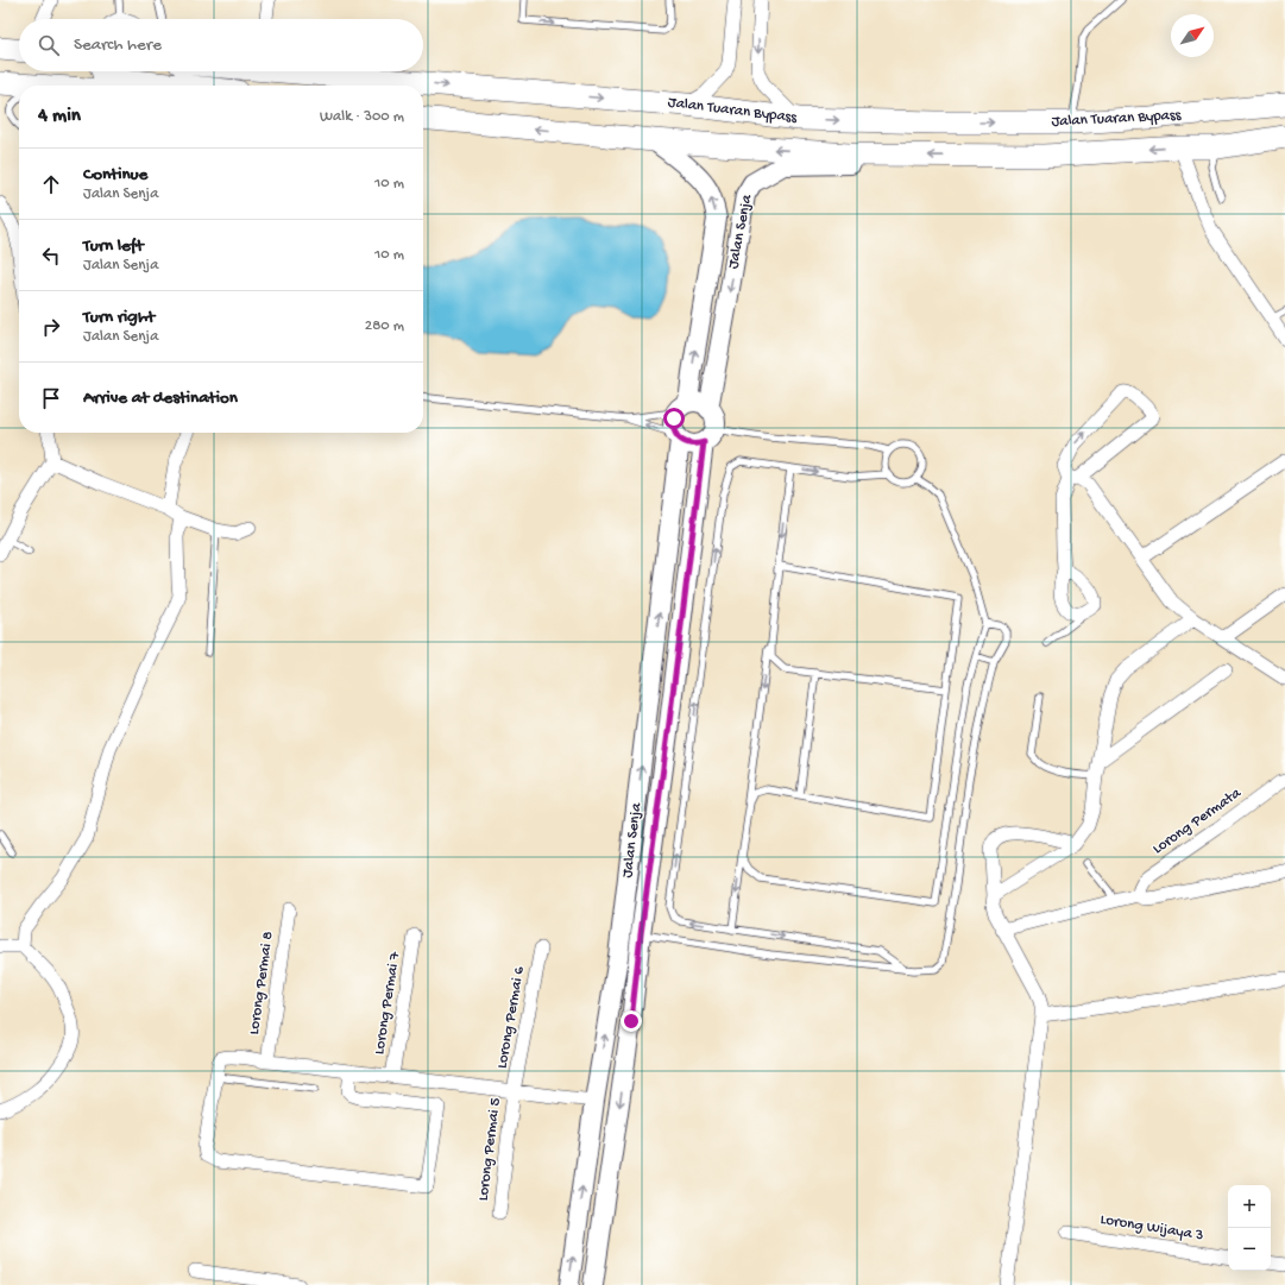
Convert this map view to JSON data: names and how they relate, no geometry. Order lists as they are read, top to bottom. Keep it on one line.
{"streets":{"highway":["Jalan Tuaran Bypass"],"main road":["Jalan Senja"],"street":["Lorong Permata","Lorong Permai 8","Lorong Permai 7","Lorong Permai 6","Lorong Permai 5","Lorong Wijaya 3"]},"crossings":[["Jalan Tuaran Bypass","Jalan Senja"],["Lorong Permai 6","Lorong Permai 5"]],"north":"top right","page":{"search":"Search here","heading":["4 min","Walk · 300 m"],"list":[["Continue","Jalan Senja","10 m"],["Turn left","Jalan Senja","10 m"],["Turn right","Jalan Senja","280 m"],"Arrive at destination"],"map_buttons":["+","−"]}}
